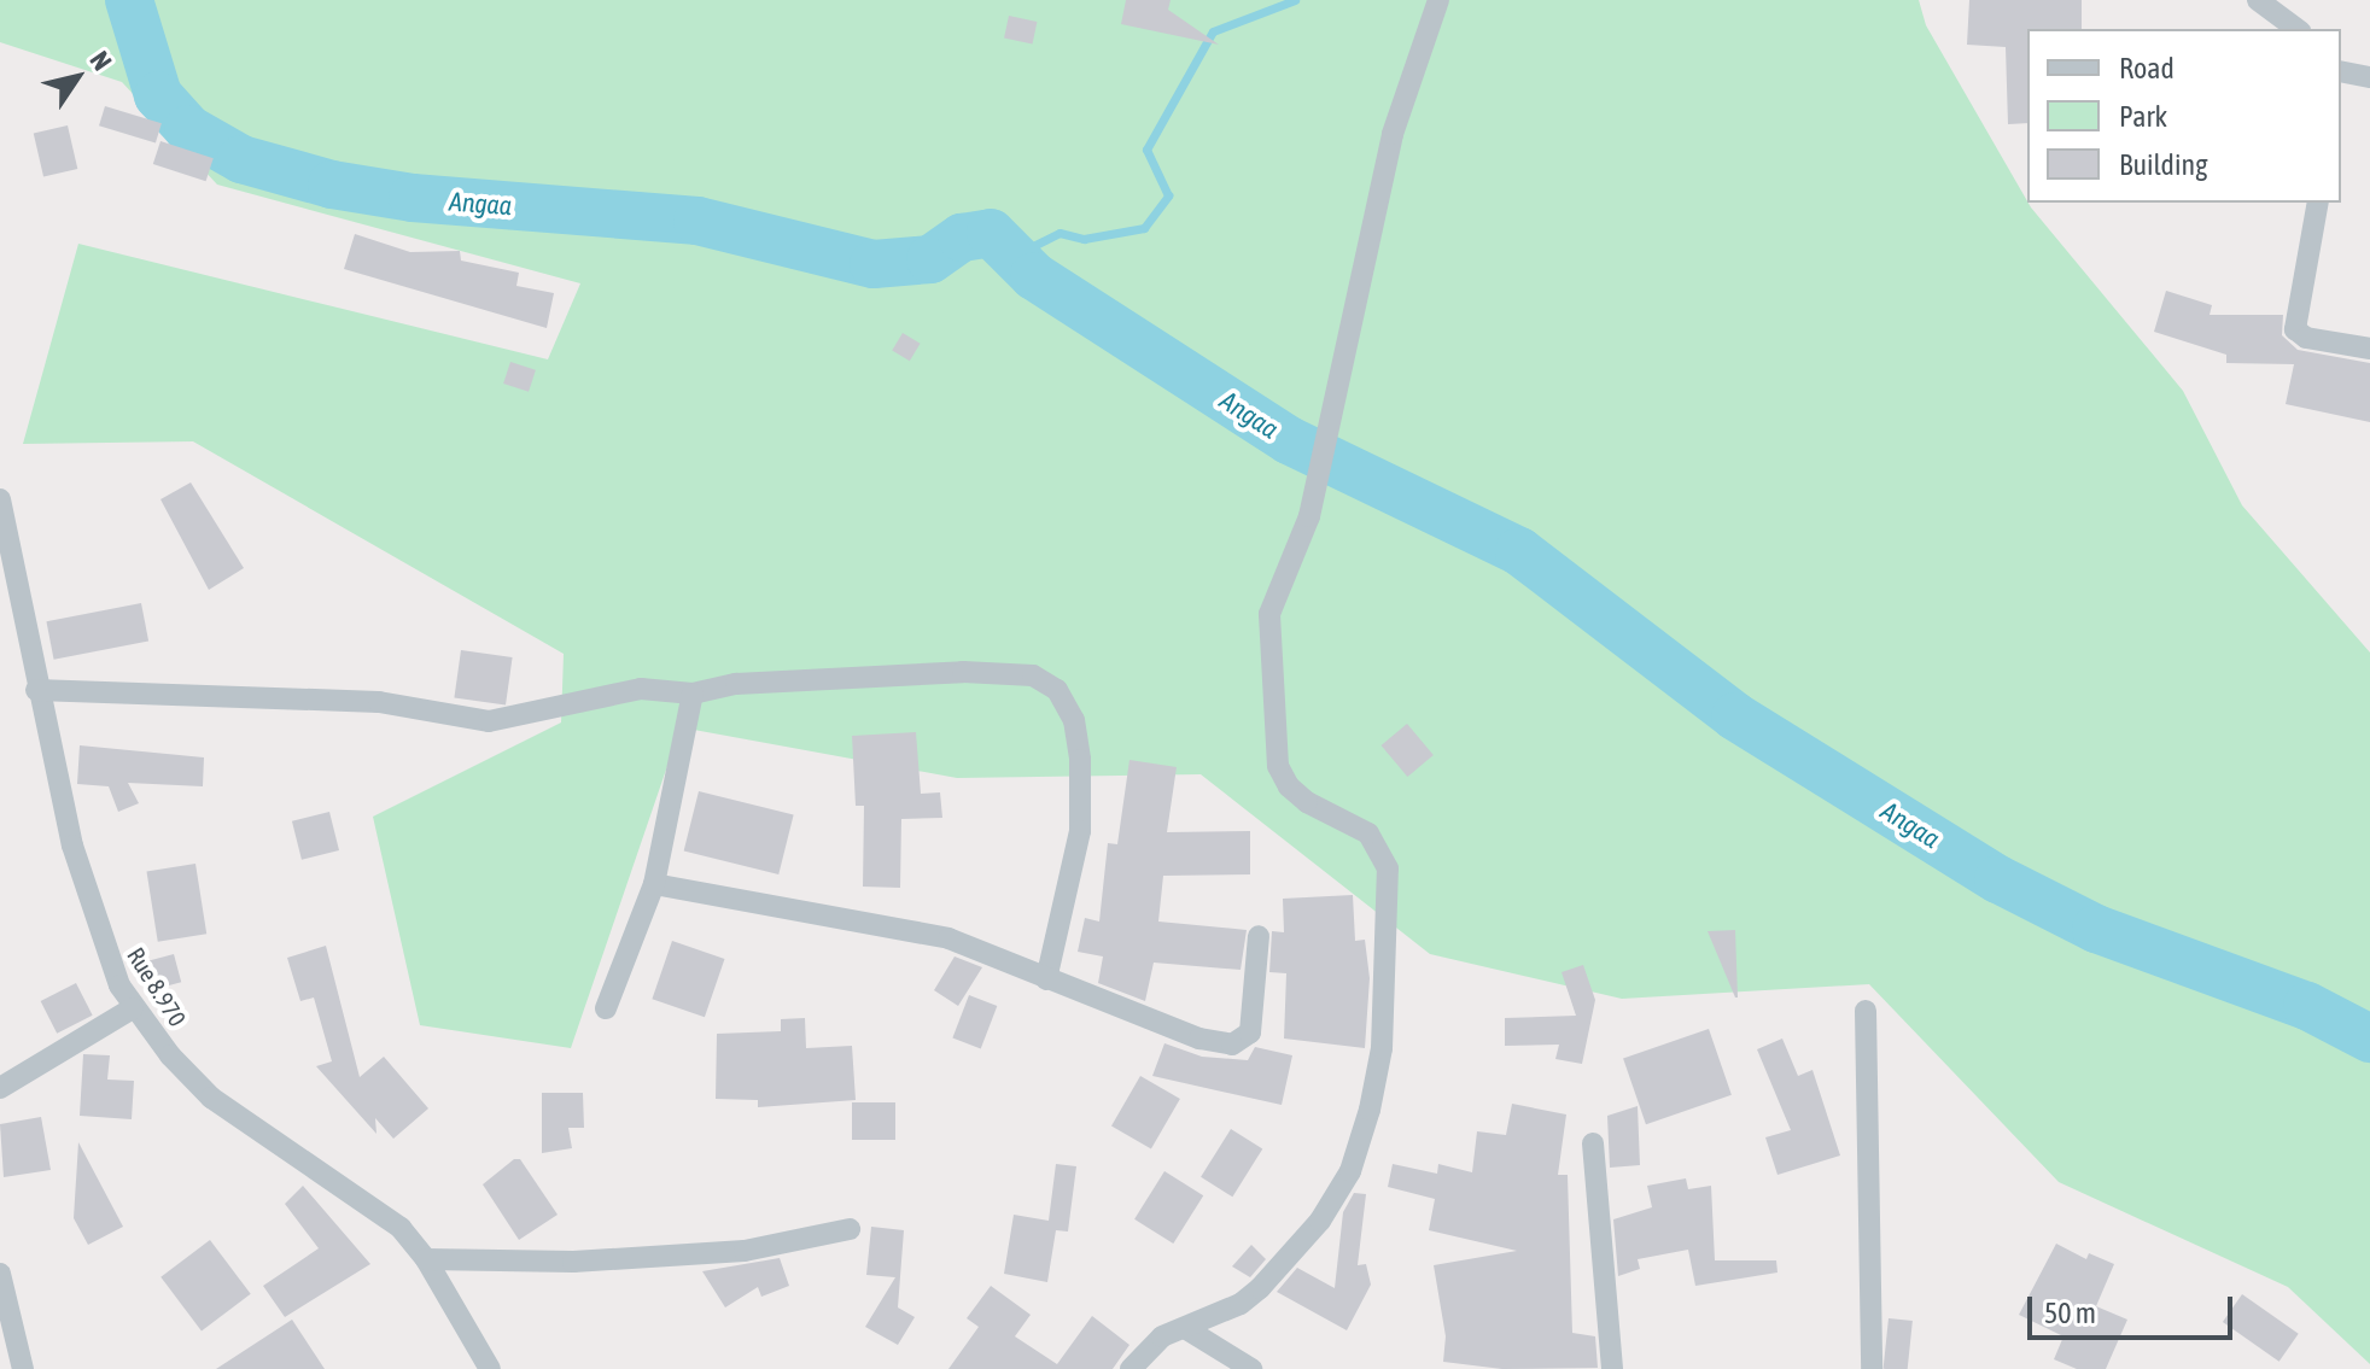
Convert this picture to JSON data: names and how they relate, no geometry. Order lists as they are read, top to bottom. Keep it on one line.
{"streets":{"street":["Rue 8.970"]},"water":["Angaa"],"legend":["Road","Park","Building"],"scale_bar":"50 m","north":"top right"}
